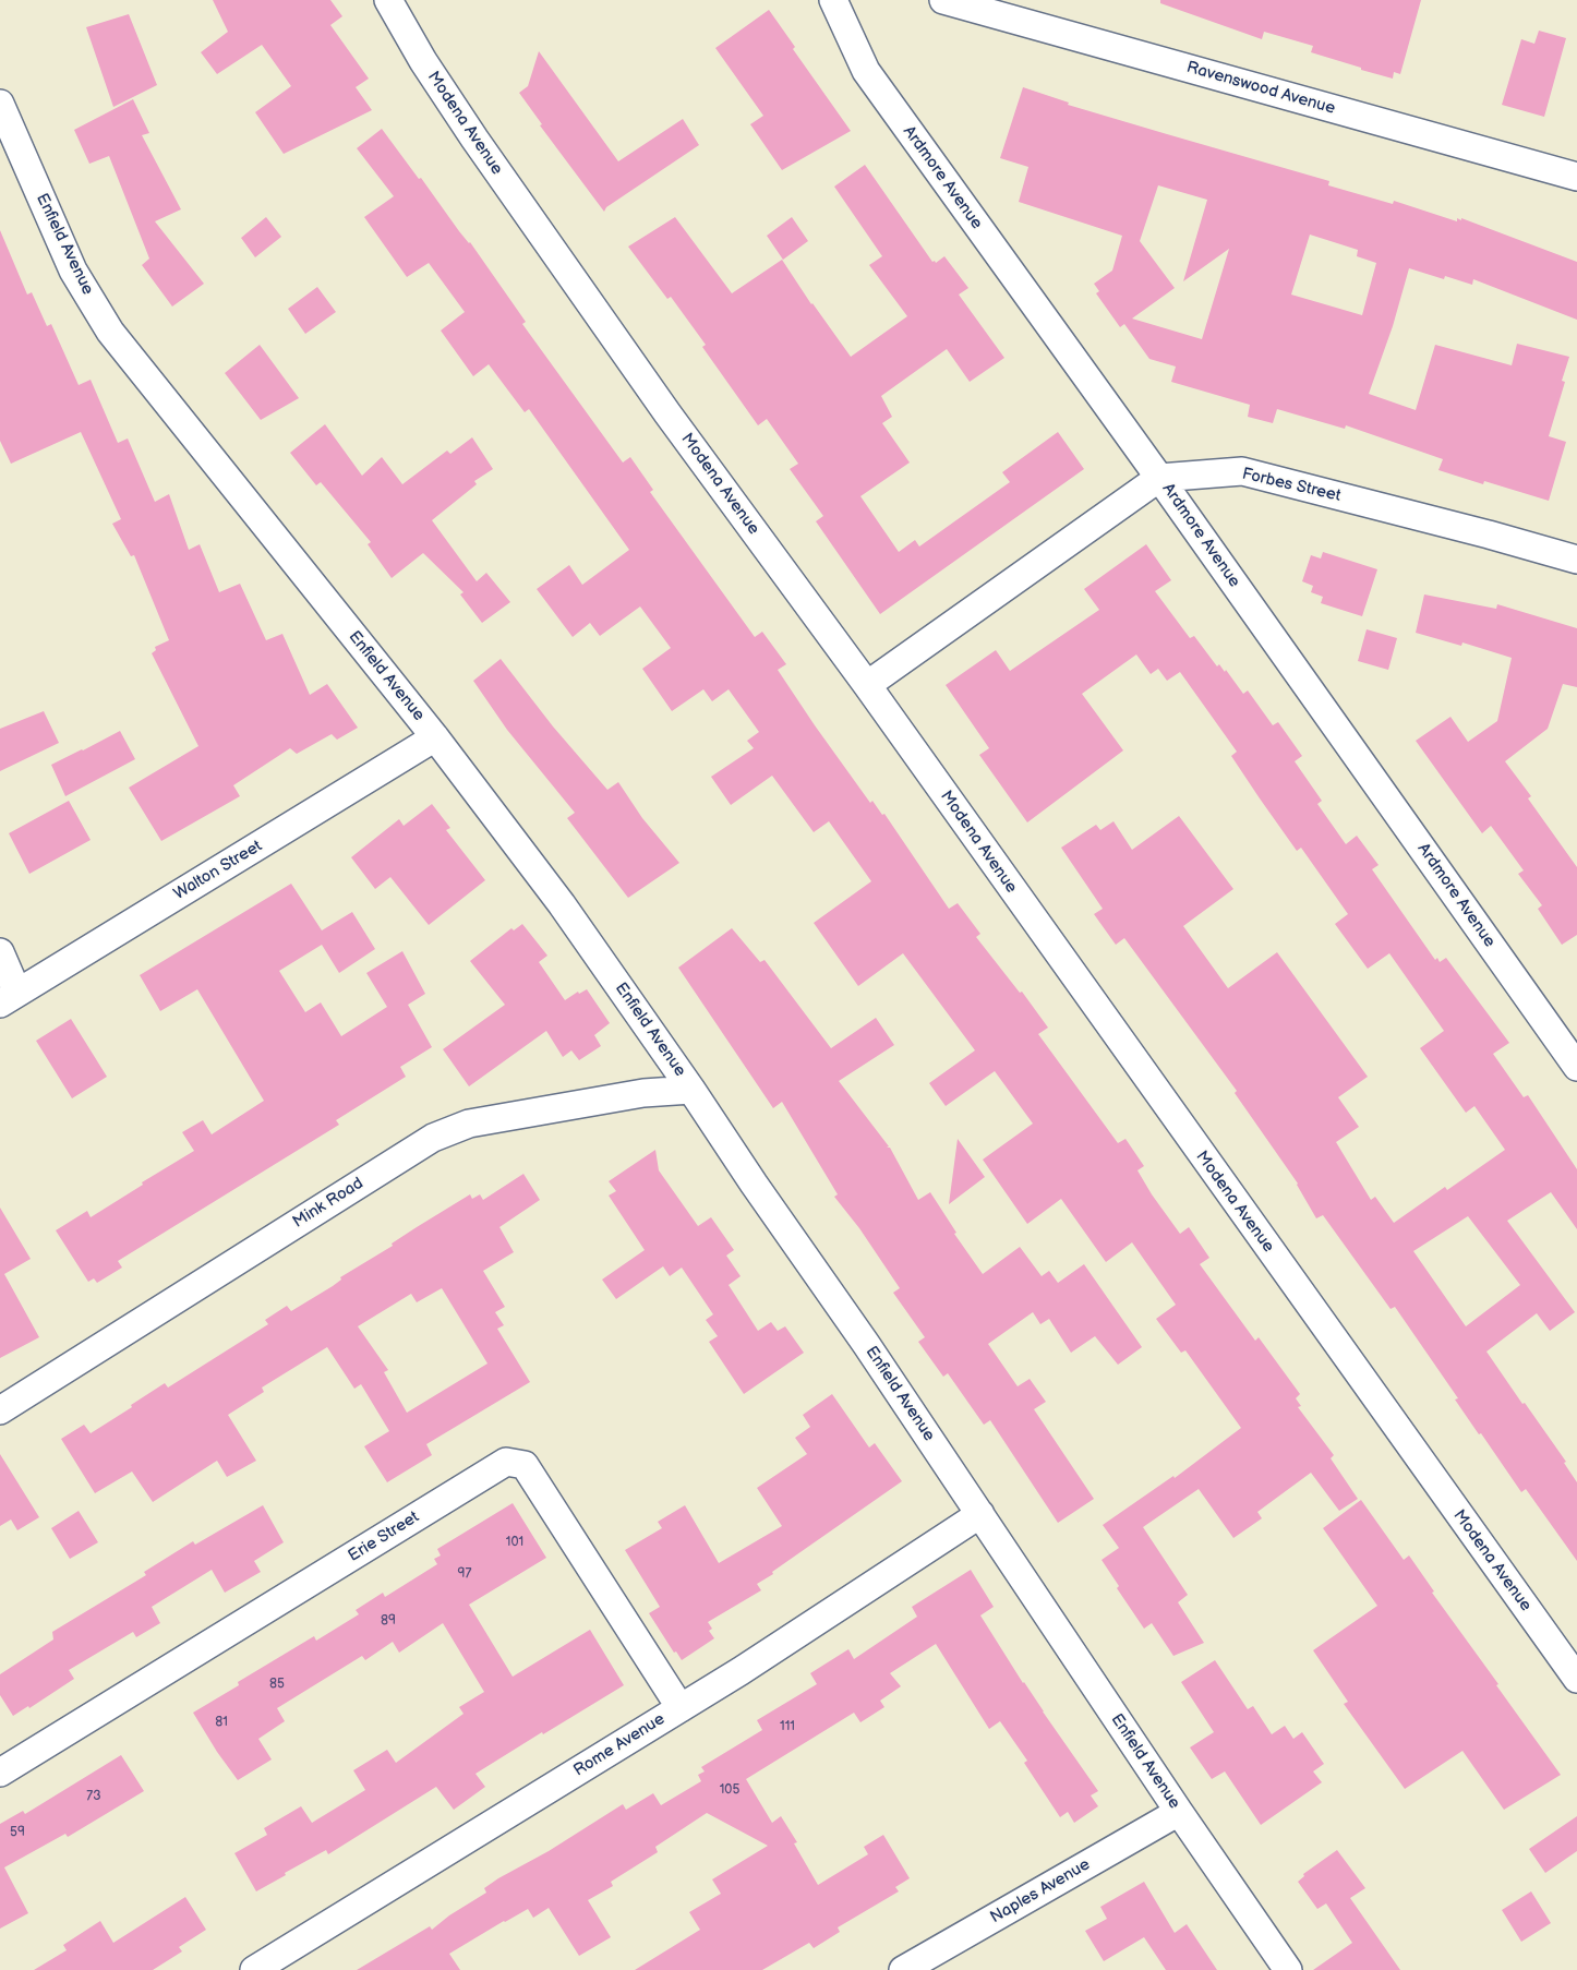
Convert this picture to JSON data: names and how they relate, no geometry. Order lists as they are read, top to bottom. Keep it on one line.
{"streets":{"street":["Ravenswood Avenue","Modena Avenue","Ardmore Avenue","Enfield Avenue","Forbes Street","Walton Street","Mink Road","Erie Street","Rome Avenue","Naples Avenue"]},"crossings":[["Ardmore Avenue","Forbes Street"],["Enfield Avenue","Walton Street"],["Enfield Avenue","Mink Road"],["Enfield Avenue","Rome Avenue"],["Enfield Avenue","Naples Avenue"],["Erie Street","Rome Avenue"]],"house_numbers":["101","97","89","85","81","111","105","73","59"]}
